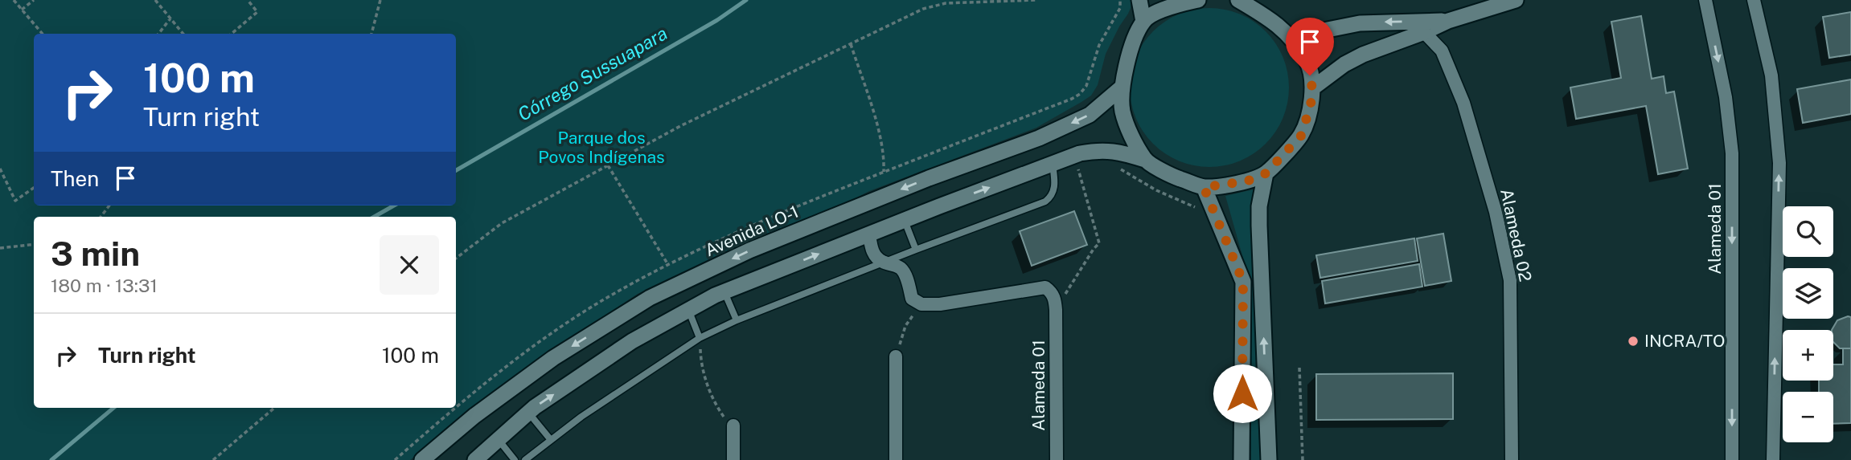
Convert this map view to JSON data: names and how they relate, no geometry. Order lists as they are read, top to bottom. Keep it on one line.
{"streets":{"street":["Alameda 01","Avenida LO-1","Alameda 02"]},"water":["Córrego Sussuapara"],"parks":["Parque dos Povos Indígenas"],"places":["INCRA/TO"],"page":{"turn":["100 m","Turn right"],"then":"Then","map_buttons":["+","−"],"heading":["3 min","180 m · 13:31"],"list":[{"name":"Turn right","value":"100 m"}]}}
